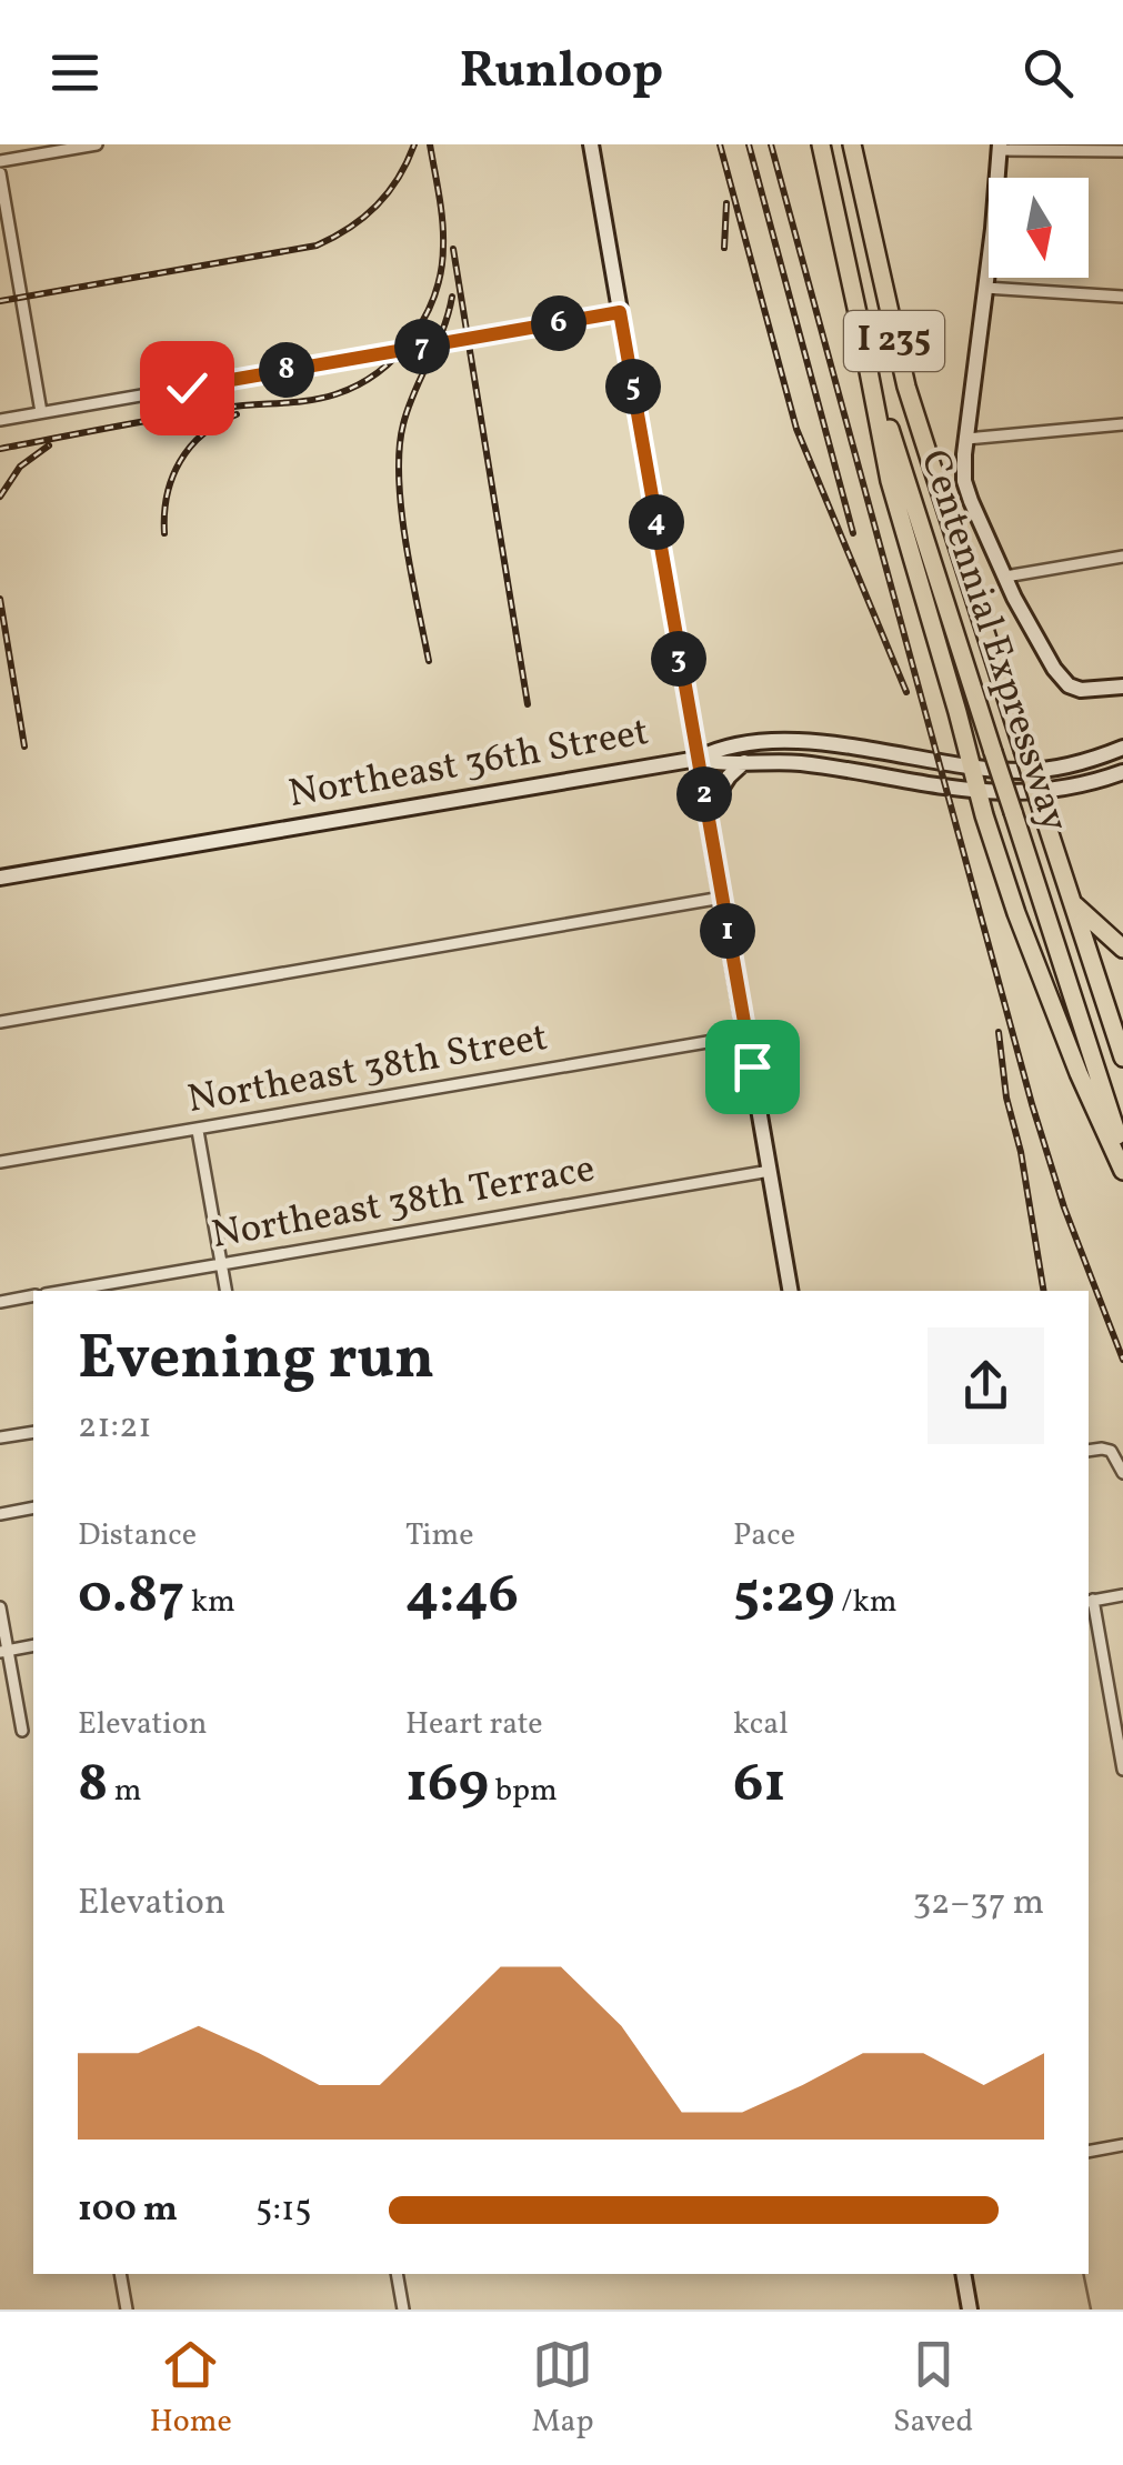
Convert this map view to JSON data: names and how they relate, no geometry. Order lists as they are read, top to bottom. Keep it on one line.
{"streets":{"highway":["I 235","Centennial Expressway"],"main road":["Northeast 36th Street"],"street":["Northeast 38th Street","Northeast 38th Terrace"]},"north":"bottom","page":{"header":"Runloop","pins":["6","7","8","5","4","3","2","1"],"heading":["Evening run","21:21"],"stats":[["Distance","0.87 km"],["Time","4:46"],["Pace","5:29 /km"],["Elevation","8 m"],["Heart rate","169 bpm"],["kcal","61"]],"chart":["Elevation","32–37 m"],"list":[{"name":"100 m","note":"5:15"}],"tabs":["Home","Map","Saved"]}}
